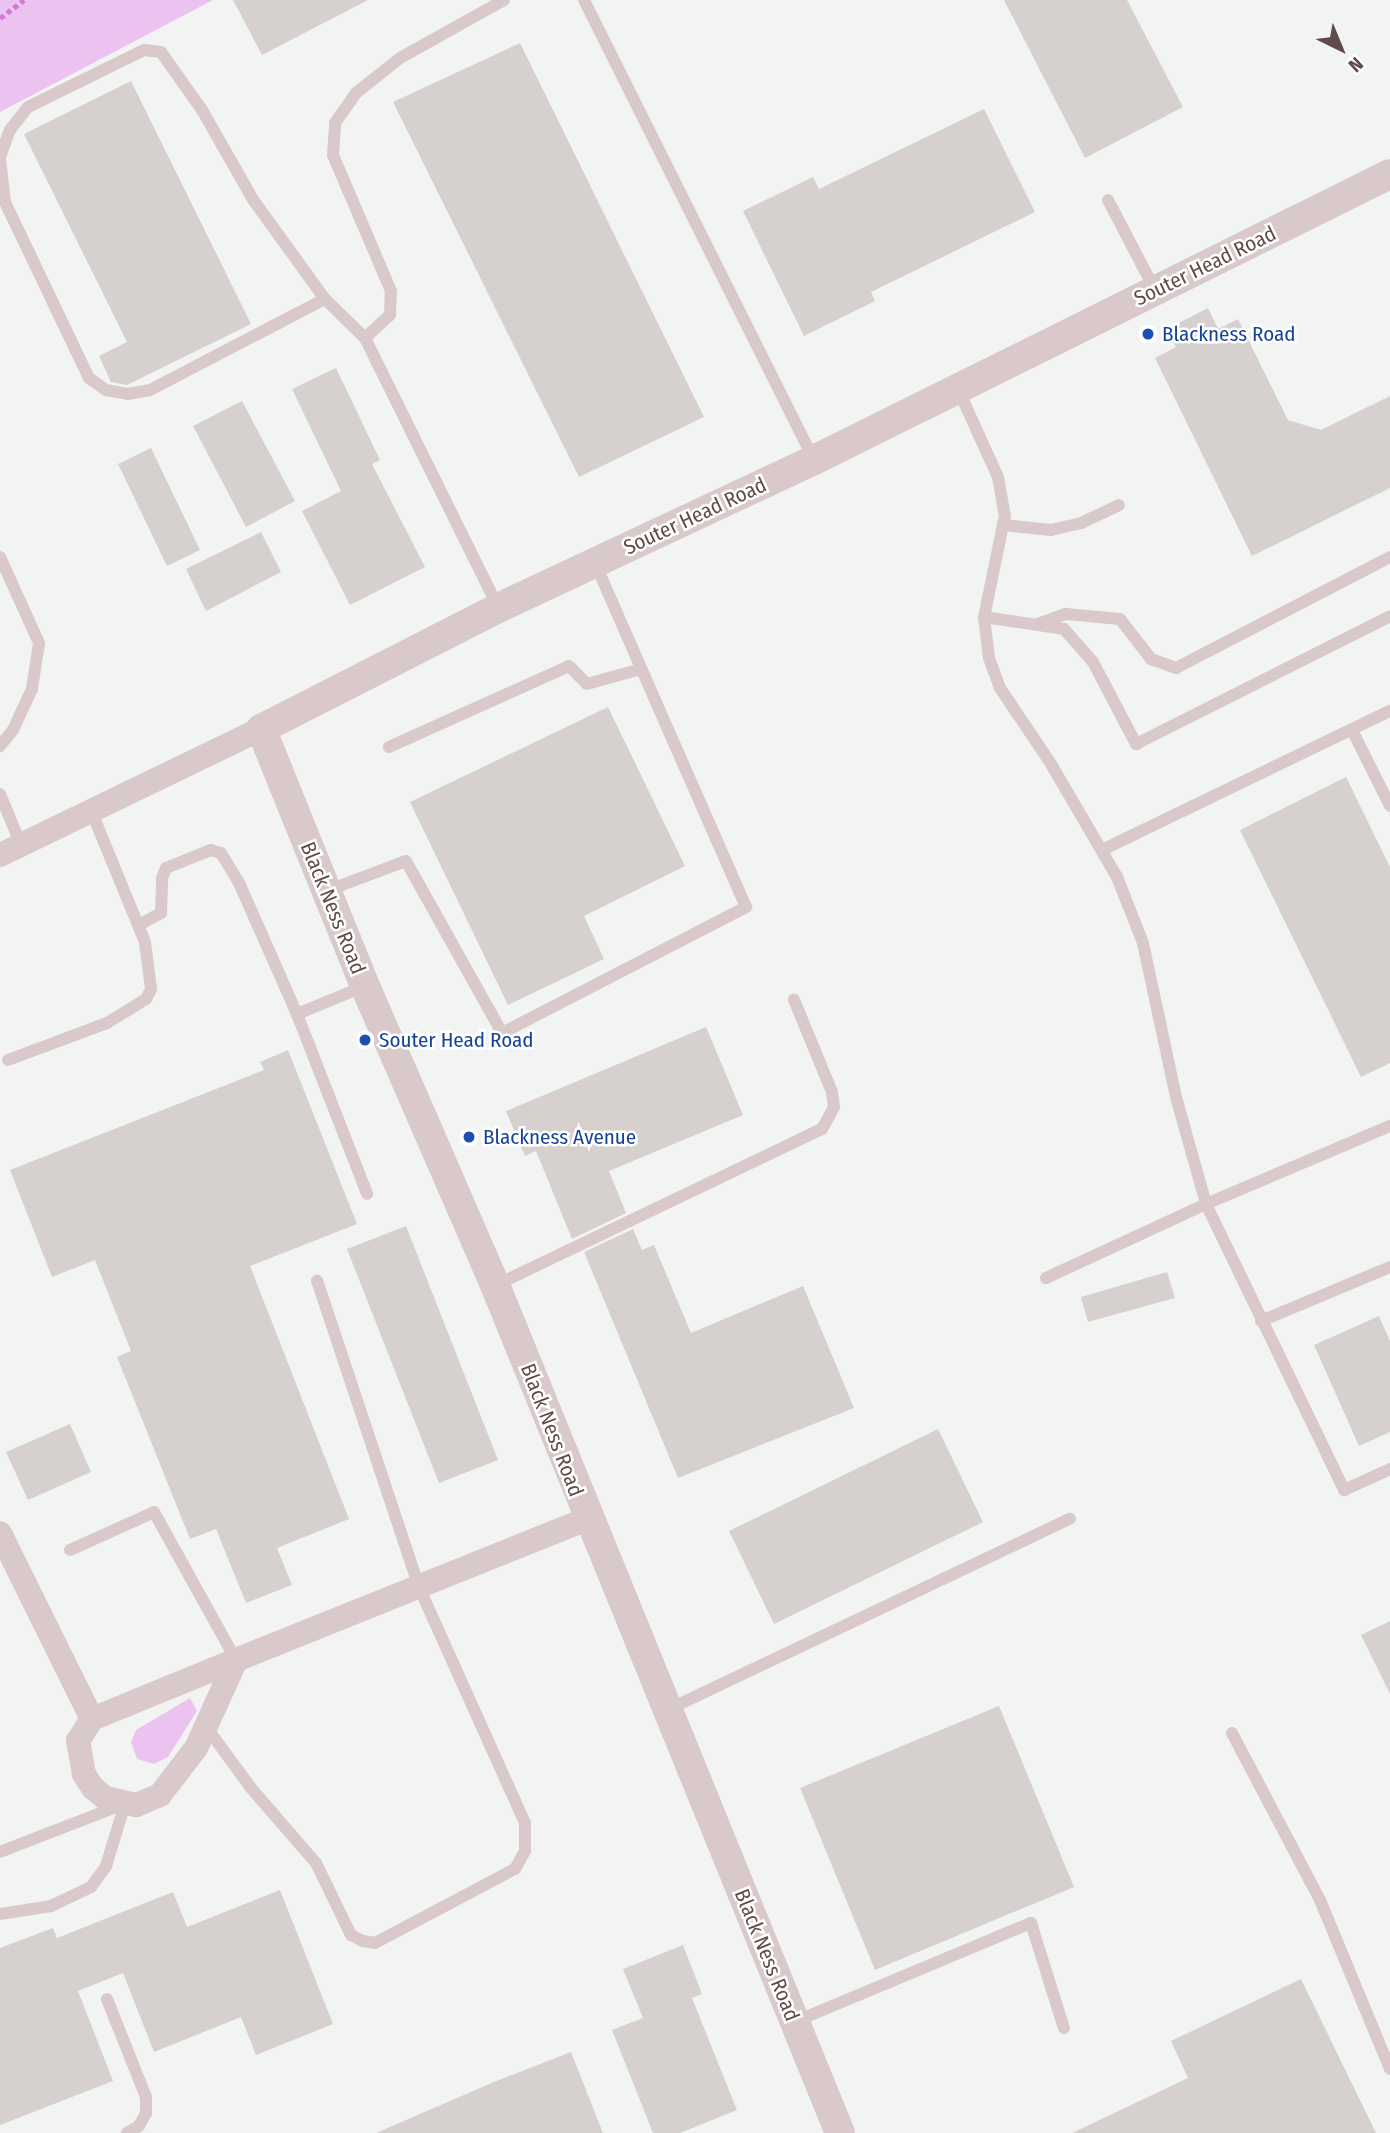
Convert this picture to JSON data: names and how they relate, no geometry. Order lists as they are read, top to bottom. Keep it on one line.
{"streets":{"street":["Souter Head Road","Black Ness Road"]},"crossings":[["Souter Head Road","Black Ness Road"]],"places":["Blackness Road","Souter Head Road","Blackness Avenue"],"north":"bottom right"}
